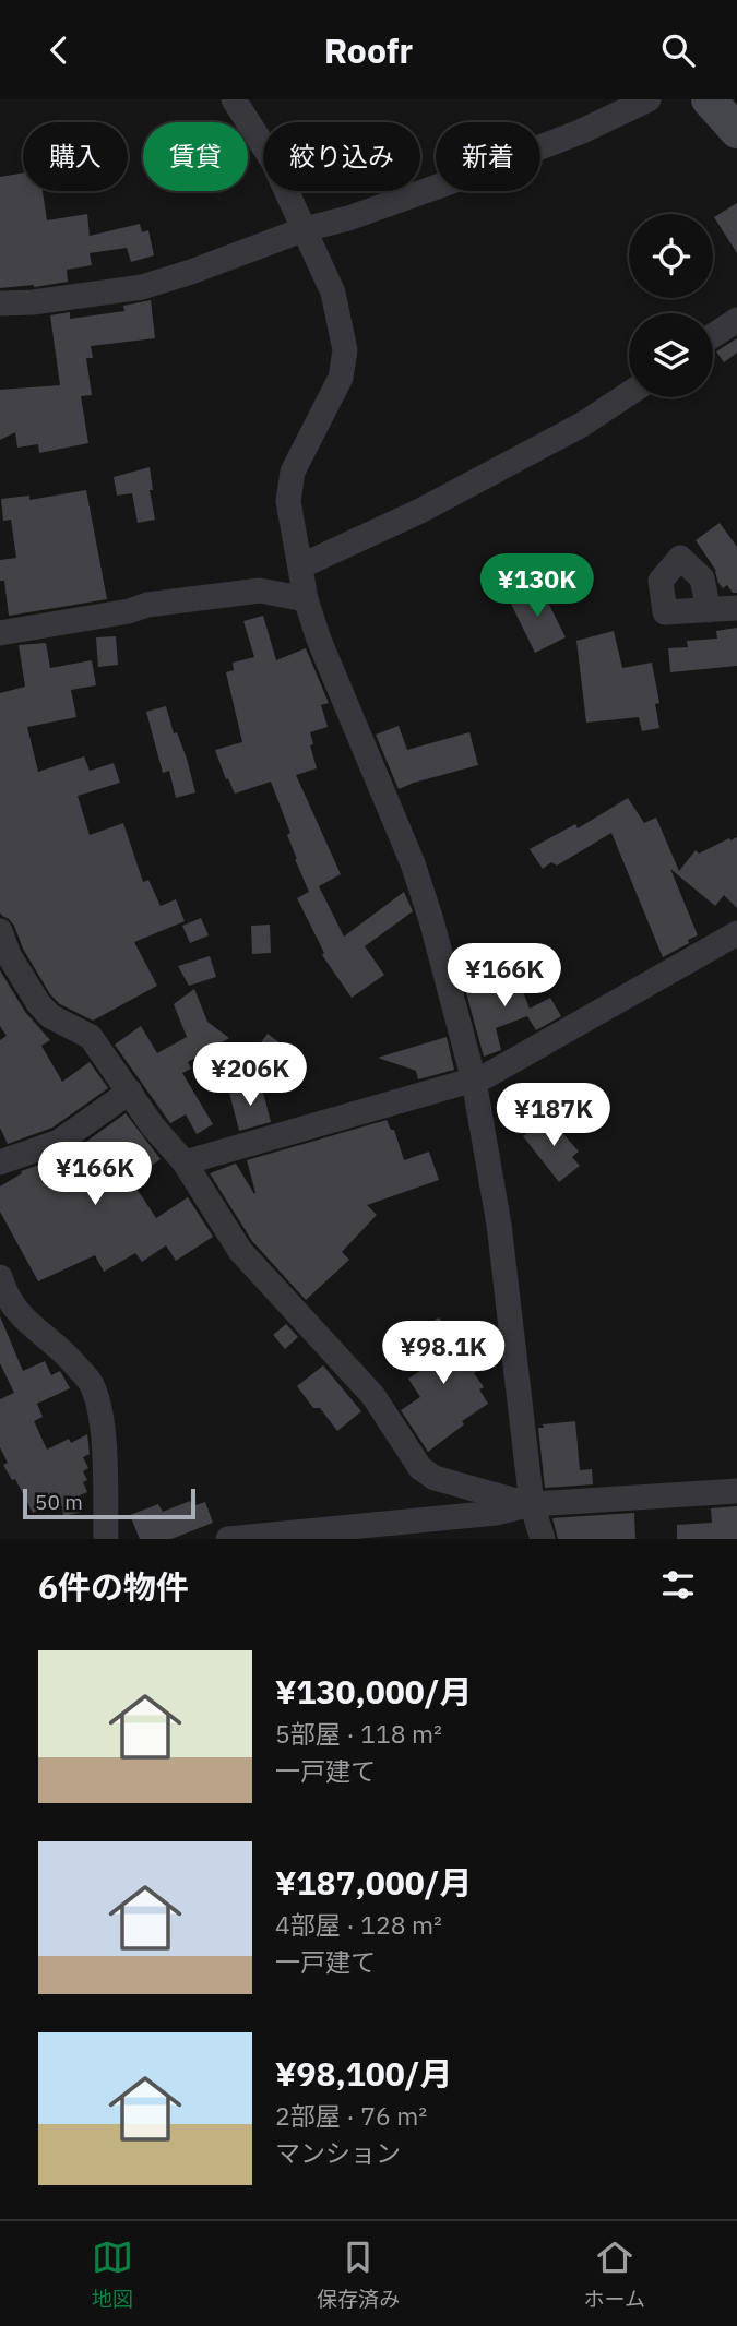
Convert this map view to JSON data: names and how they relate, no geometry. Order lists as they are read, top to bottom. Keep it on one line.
{"scale_bar":"50 m","page":{"header":"Roofr","chip":["購入","賃貸","絞り込み","新着"],"price":["¥130K","¥166K","¥206K","¥187K","¥166K","¥98.1K"],"scale":"50 m","heading":"6件の物件","list":[{"name":"¥130,000/月","note":"5部屋 · 118 m² · 一戸建て"},{"name":"¥187,000/月","note":"4部屋 · 128 m² · 一戸建て"},{"name":"¥98,100/月","note":"2部屋 · 76 m² · マンション"}],"tabs":["地図","保存済み","ホーム"]}}
